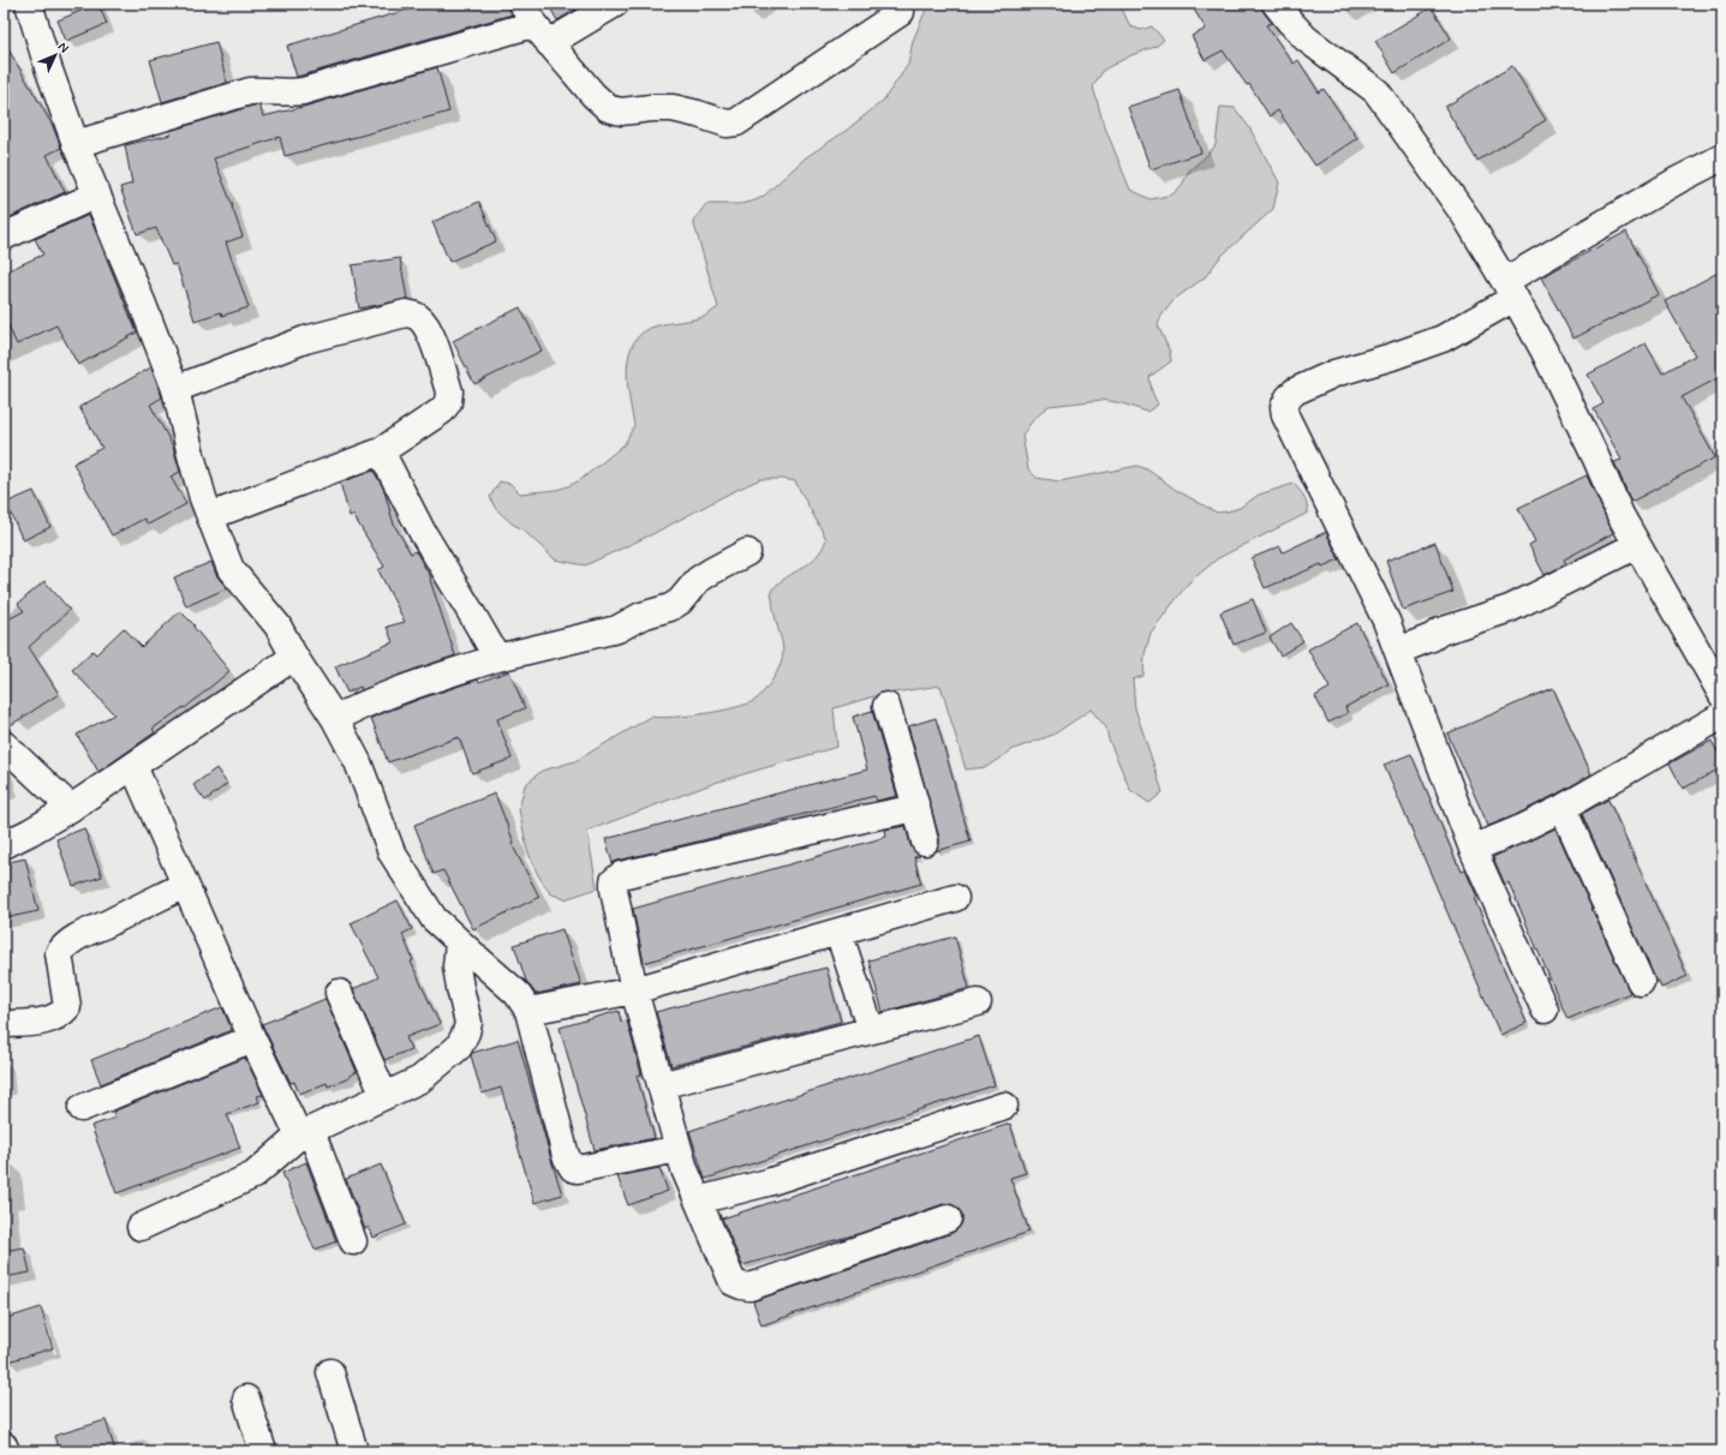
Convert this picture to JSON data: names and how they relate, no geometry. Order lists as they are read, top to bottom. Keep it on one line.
{"north":"top right"}
